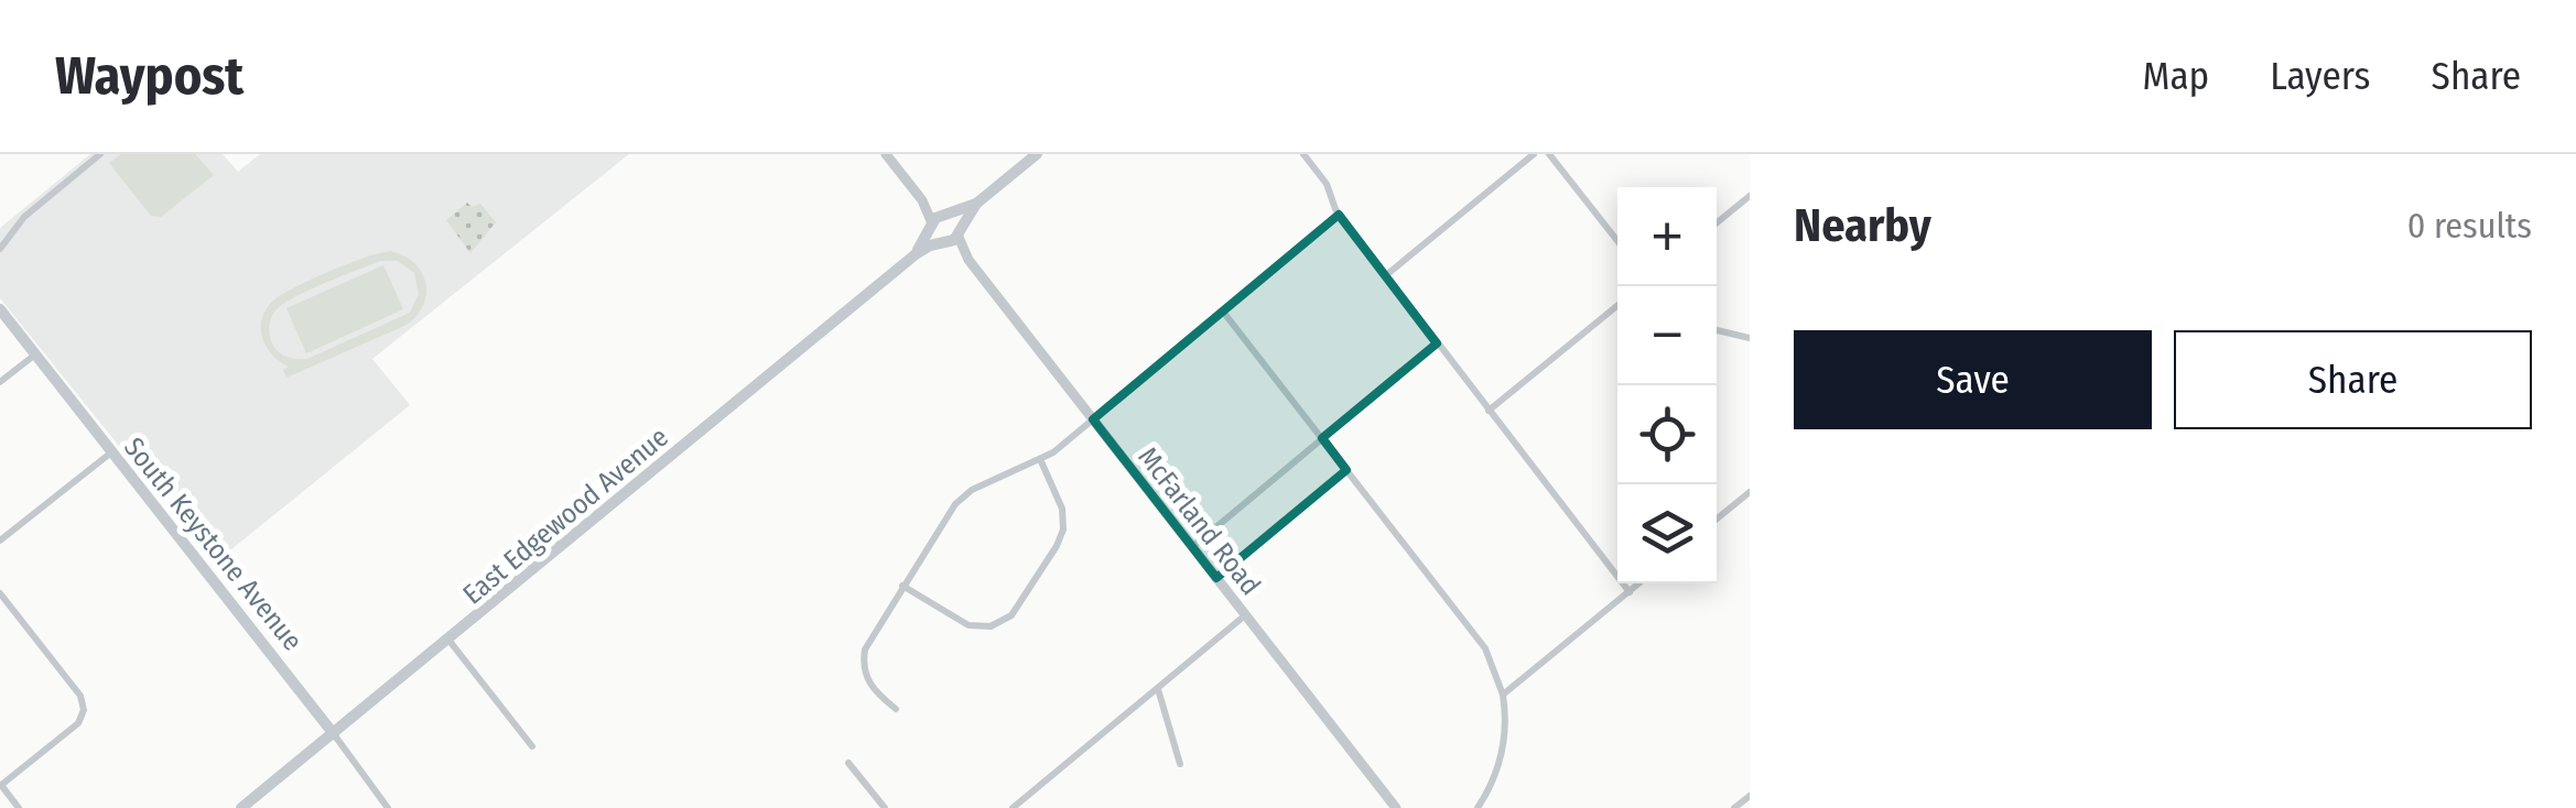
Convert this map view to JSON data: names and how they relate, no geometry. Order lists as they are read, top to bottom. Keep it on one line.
{"streets":{"main road":["East Edgewood Avenue","South Keystone Avenue"],"street":["McFarland Road"]},"crossings":[["East Edgewood Avenue","McFarland Road"],["East Edgewood Avenue","South Keystone Avenue"]],"page":{"header":"Waypost","nav":["Map","Layers","Share"],"heading":["Nearby","0 results"],"map_buttons":["+","−"],"buttons":["Save","Share"]}}
